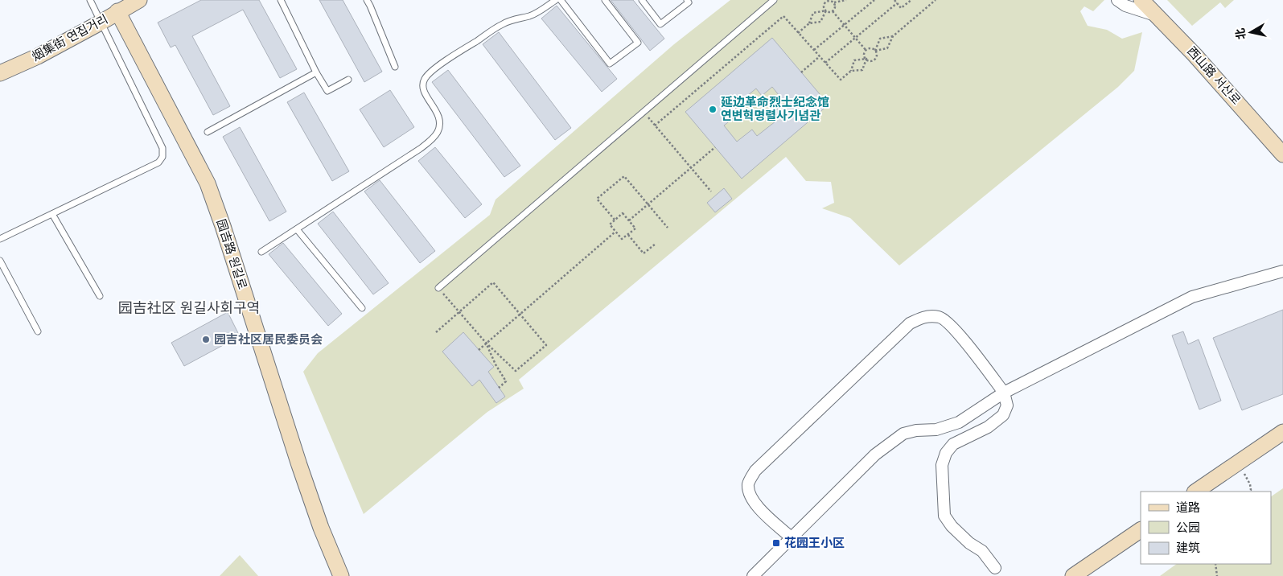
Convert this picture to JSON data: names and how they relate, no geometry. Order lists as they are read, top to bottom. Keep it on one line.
{"streets":{"street":["烟集街 연집거리","西山路 서산로","园吉路 원길로"]},"crossings":[["烟集街 연집거리","园吉路 원길로"]],"districts":["园吉社区 원길사회구역"],"places":{"other":["延边革命烈士纪念馆 연변혁명렬사기념관","园吉社区居民委员会"],"transit":["花园王小区"]},"legend":["道路","公园","建筑"],"north":"left"}
